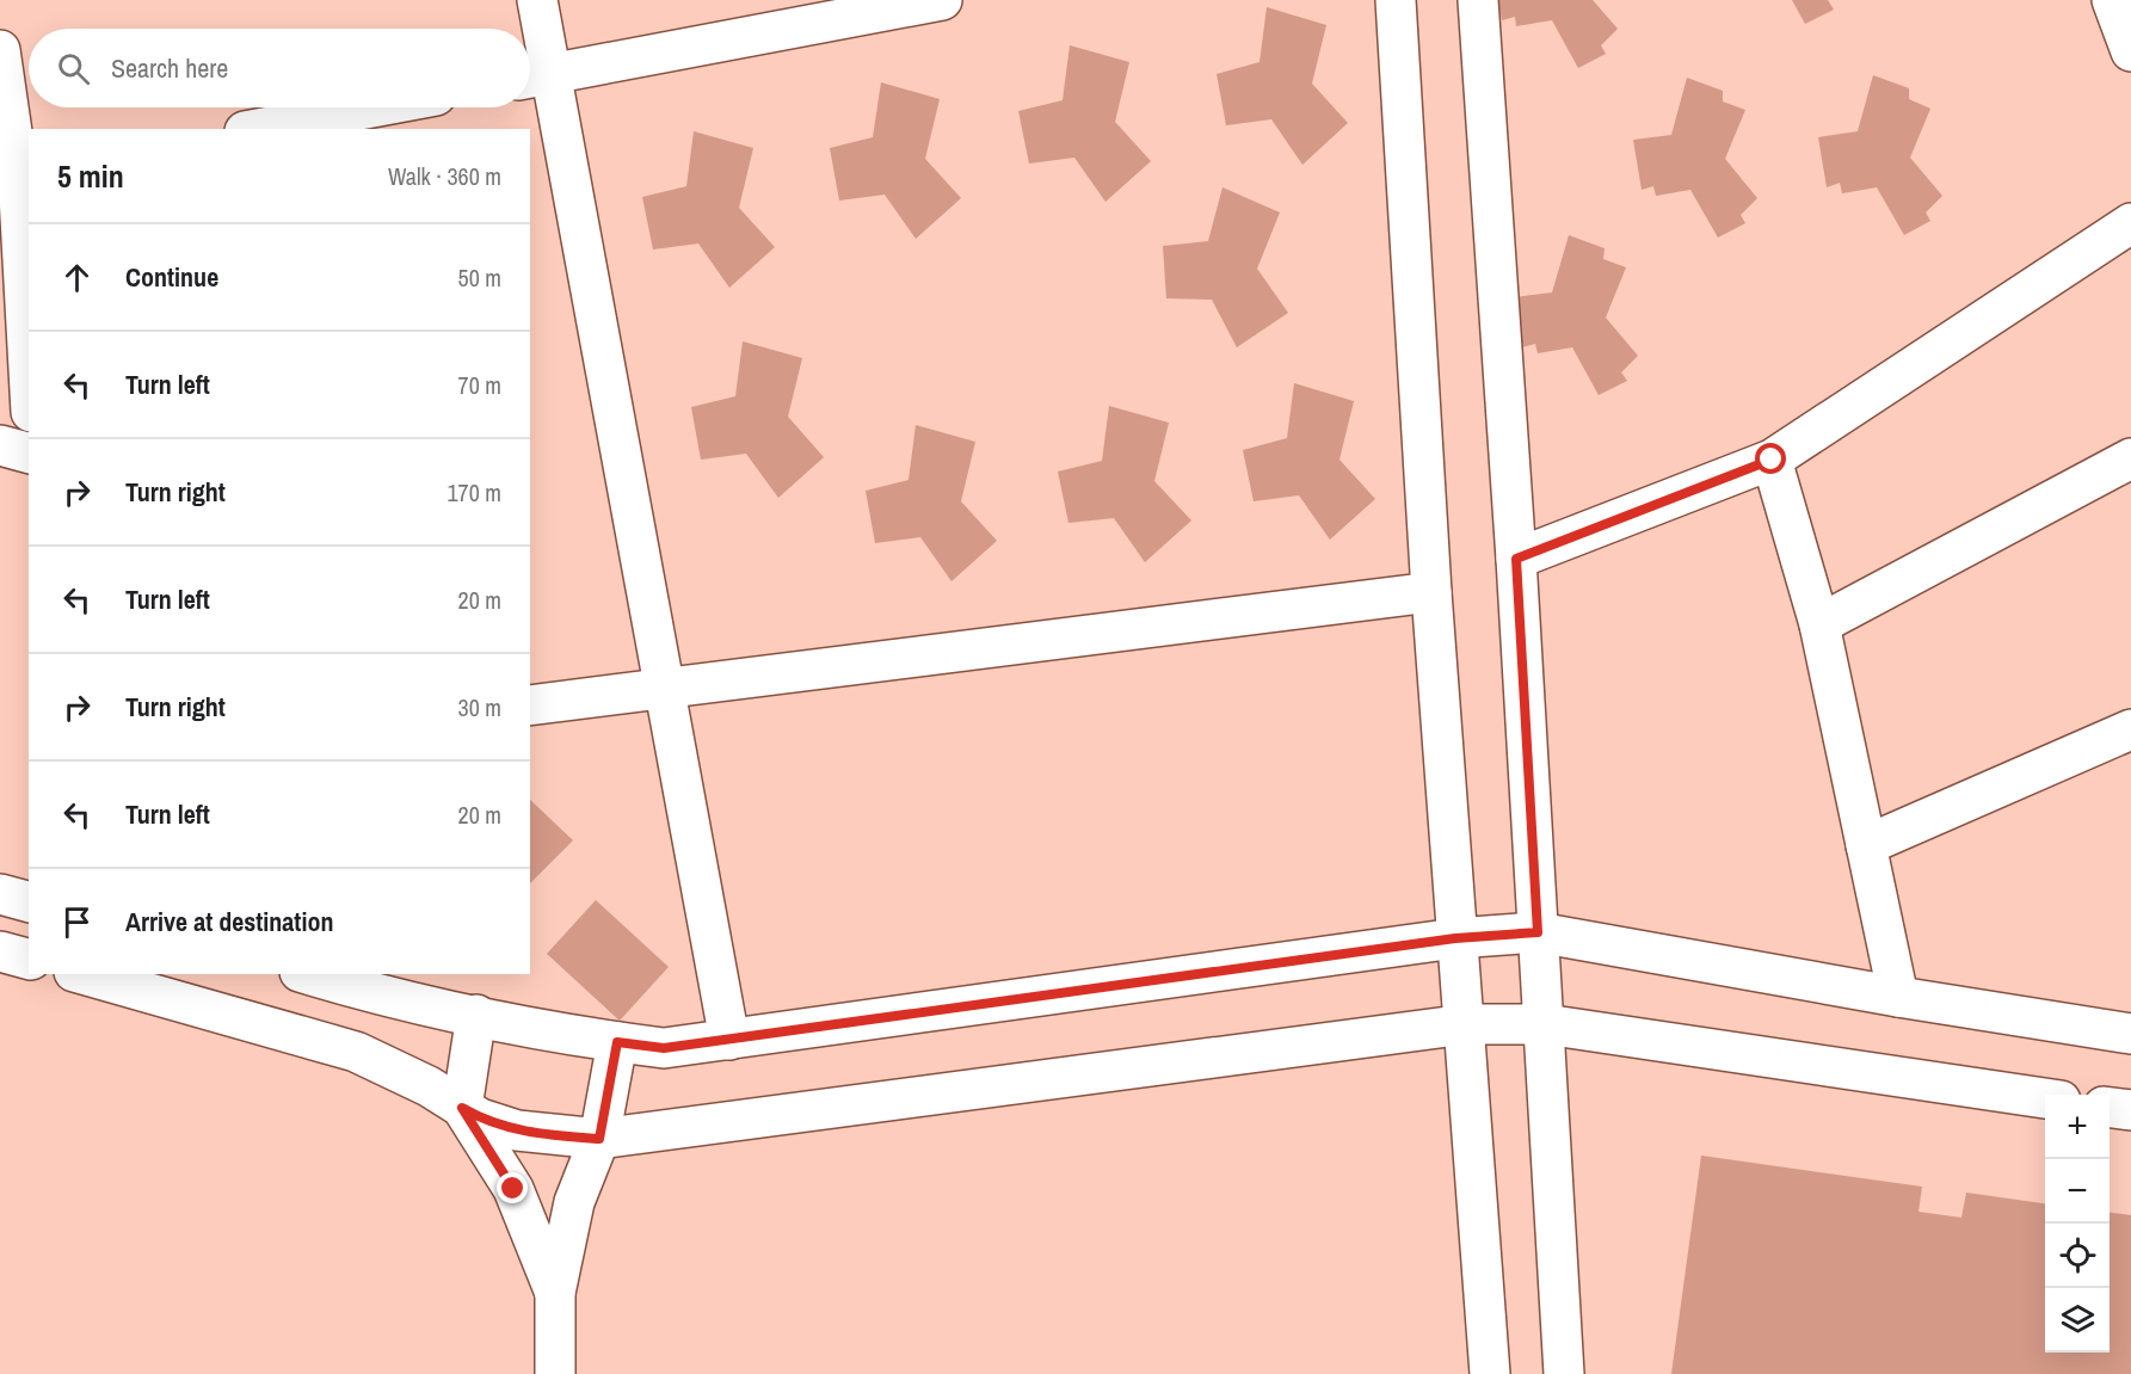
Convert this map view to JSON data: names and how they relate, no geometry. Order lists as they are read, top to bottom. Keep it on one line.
{"page":{"search":"Search here","heading":["5 min","Walk · 360 m"],"list":[["Continue","50 m"],["Turn left","70 m"],["Turn right","170 m"],["Turn left","20 m"],["Turn right","30 m"],["Turn left","20 m"],"Arrive at destination"],"map_buttons":["+","−"]}}
